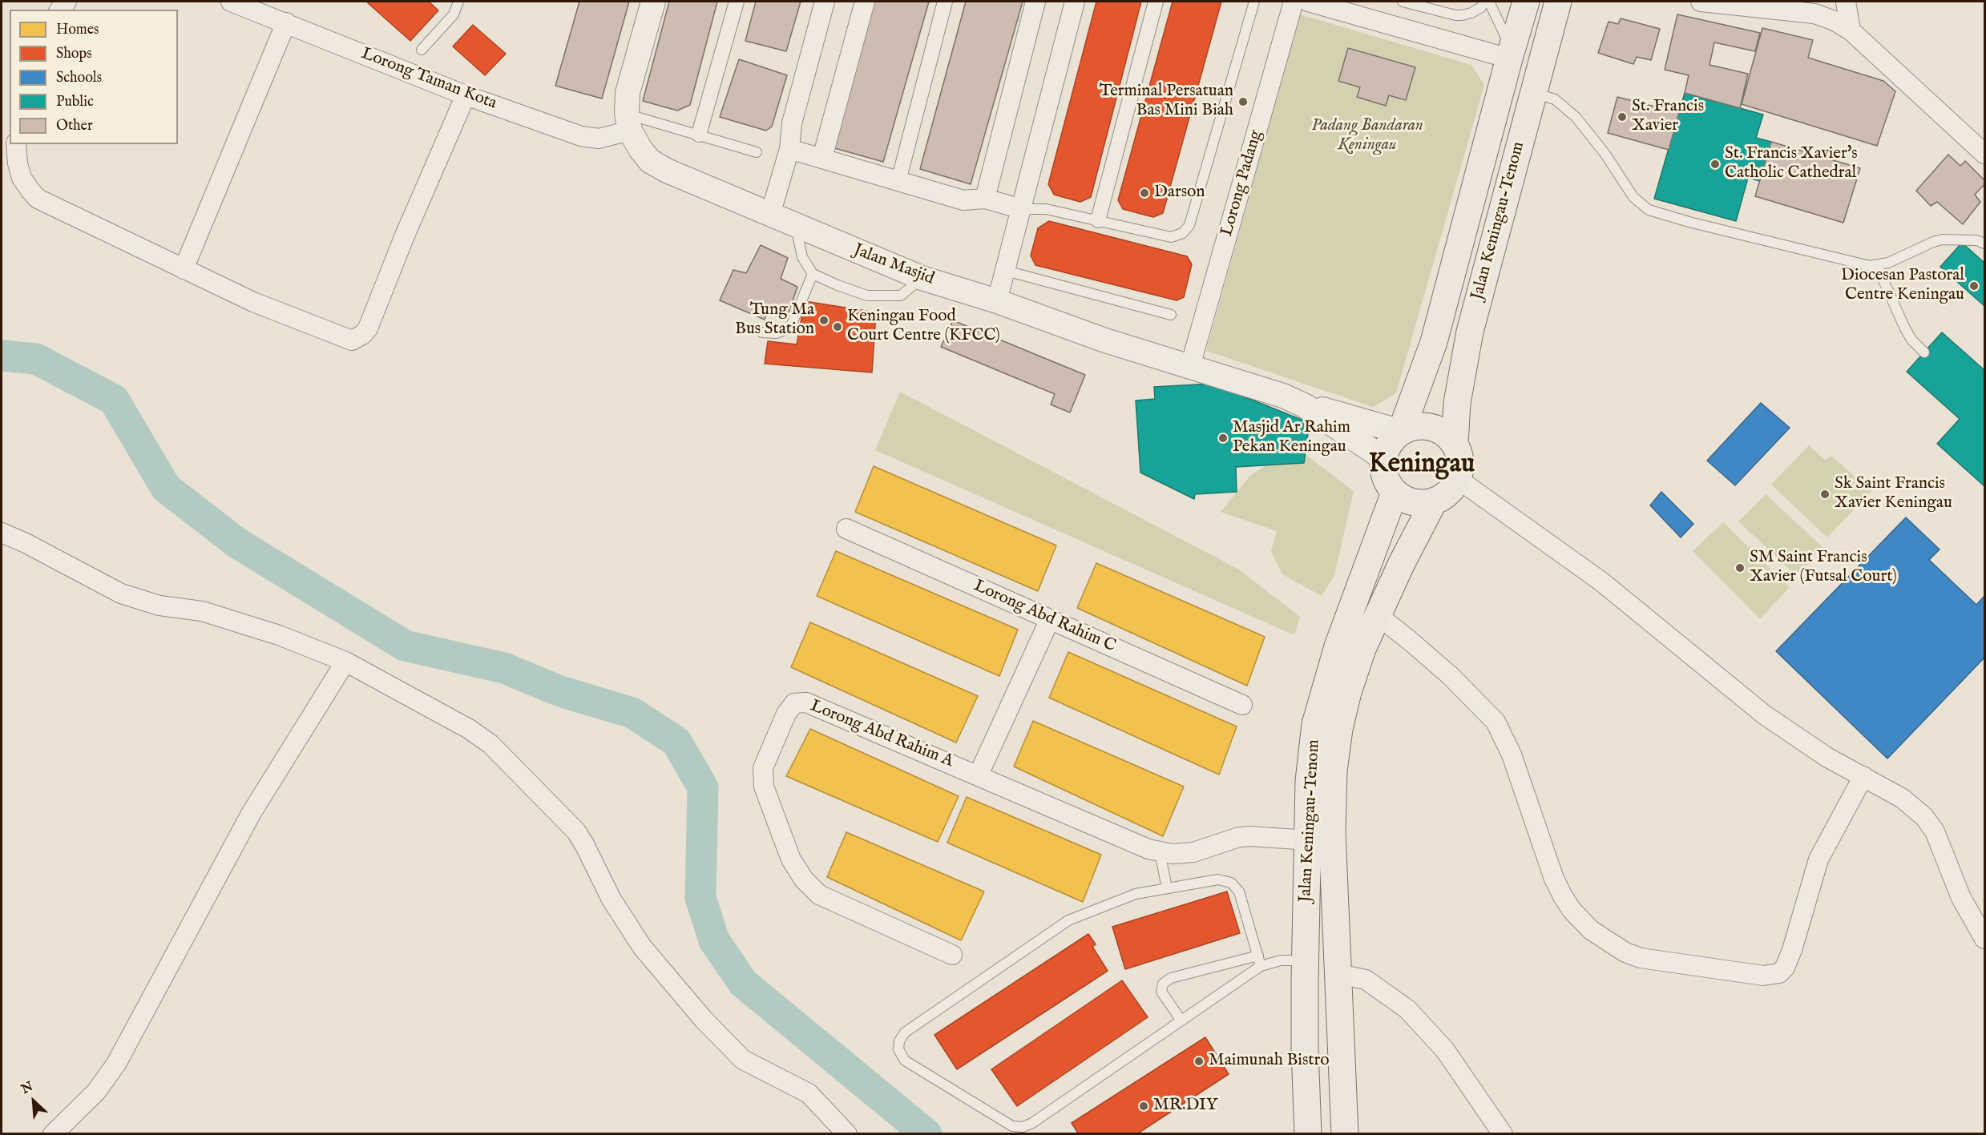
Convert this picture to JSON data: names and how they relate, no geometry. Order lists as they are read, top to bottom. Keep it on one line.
{"streets":{"main road":["Jalan Keningau-Tenom"],"street":["Lorong Taman Kota","Lorong Padang","Jalan Masjid","Lorong Abd Rahim C","Lorong Abd Rahim A"]},"crossings":[["Lorong Taman Kota","Jalan Masjid"],["Lorong Padang","Jalan Masjid"],["Jalan Keningau-Tenom","Lorong Abd Rahim A"]],"districts":["Keningau"],"parks":["Padang Bandaran Keningau"],"places":["Terminal Persatuan Bas Mini Biah","St. Francis Xavier","St. Francis Xavier's Catholic Cathedral","Darson","Diocesan Pastoral Centre Keningau","Tung Ma Bus Station","Keningau Food Court Centre (KFCC)","Masjid Ar Rahim Pekan Keningau","Sk Saint Francis Xavier Keningau","SM Saint Francis Xavier (Futsal Court)","Maimunah Bistro","MR.DIY"],"legend":["Homes","Shops","Schools","Public","Other"],"north":"top left"}
